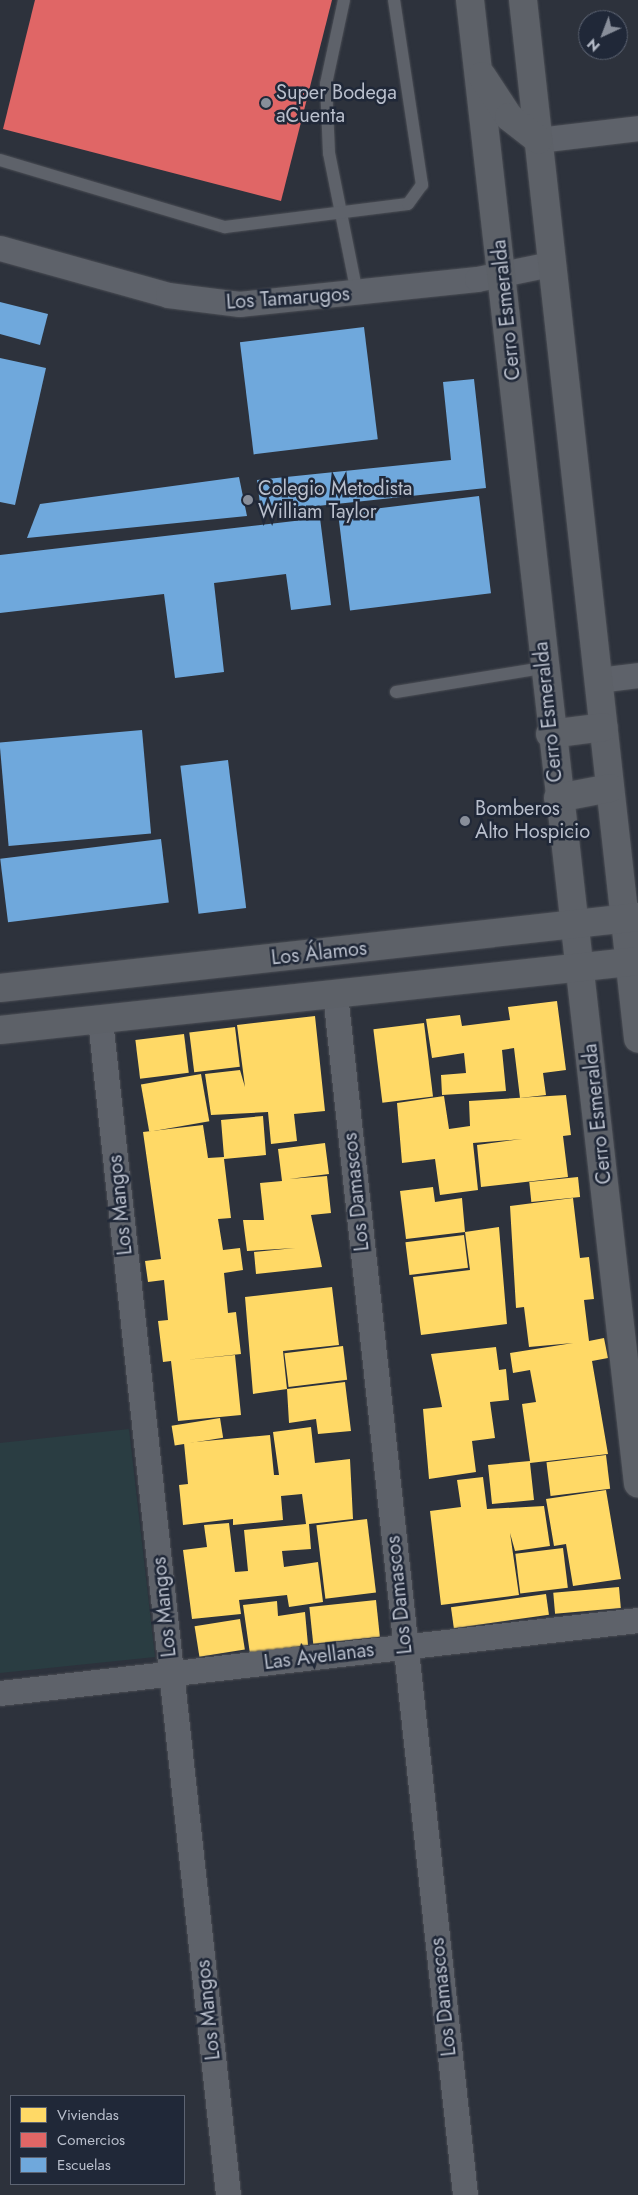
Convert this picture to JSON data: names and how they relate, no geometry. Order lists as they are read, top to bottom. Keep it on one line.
{"streets":{"street":["Los Tamarugos","Cerro Esmeralda","Los Álamos","Los Damascos","Los Mangos","Las Avellanas"]},"crossings":[["Los Tamarugos","Cerro Esmeralda"],["Cerro Esmeralda","Los Álamos"],["Los Damascos","Las Avellanas"],["Los Mangos","Las Avellanas"]],"places":["Super Bodega aCuenta","Colegio Metodista William Taylor","Bomberos Alto Hospicio"],"legend":["Viviendas","Comercios","Escuelas"],"north":"bottom left"}
